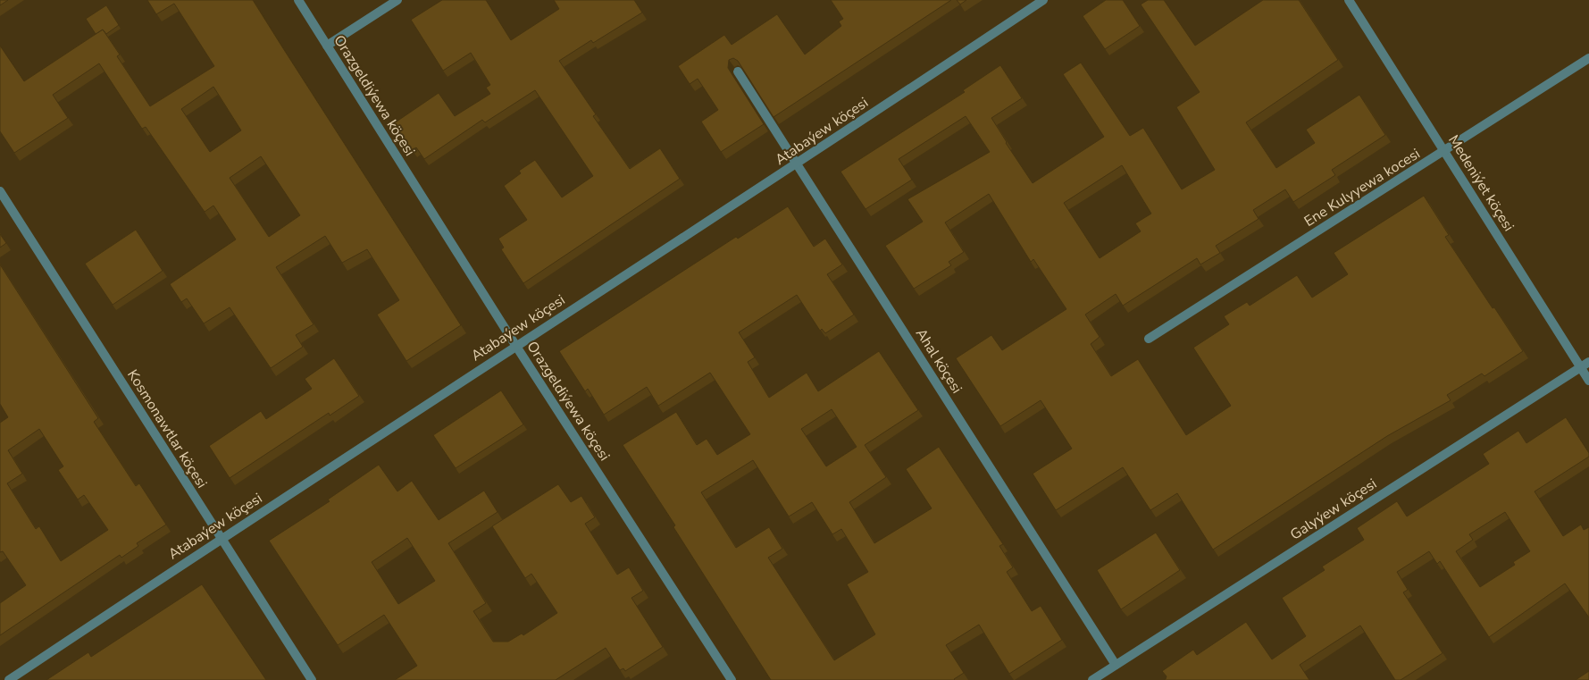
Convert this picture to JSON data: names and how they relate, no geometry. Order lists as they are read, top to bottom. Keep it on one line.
{"streets":{"street":["Orazgeldiýewa köçesi","Atabaýew köçesi","Medeniýet köçesi","Ene Kulyyewa kocesi","Ahal köçesi","Kosmonawtlar köçesi","Galyýew köçesi"]},"crossings":[["Orazgeldiýewa köçesi","Atabaýew köçesi"],["Atabaýew köçesi","Ahal köçesi"],["Atabaýew köçesi","Kosmonawtlar köçesi"],["Medeniýet köçesi","Ene Kulyyewa kocesi"],["Medeniýet köçesi","Galyýew köçesi"],["Ahal köçesi","Galyýew köçesi"]]}
